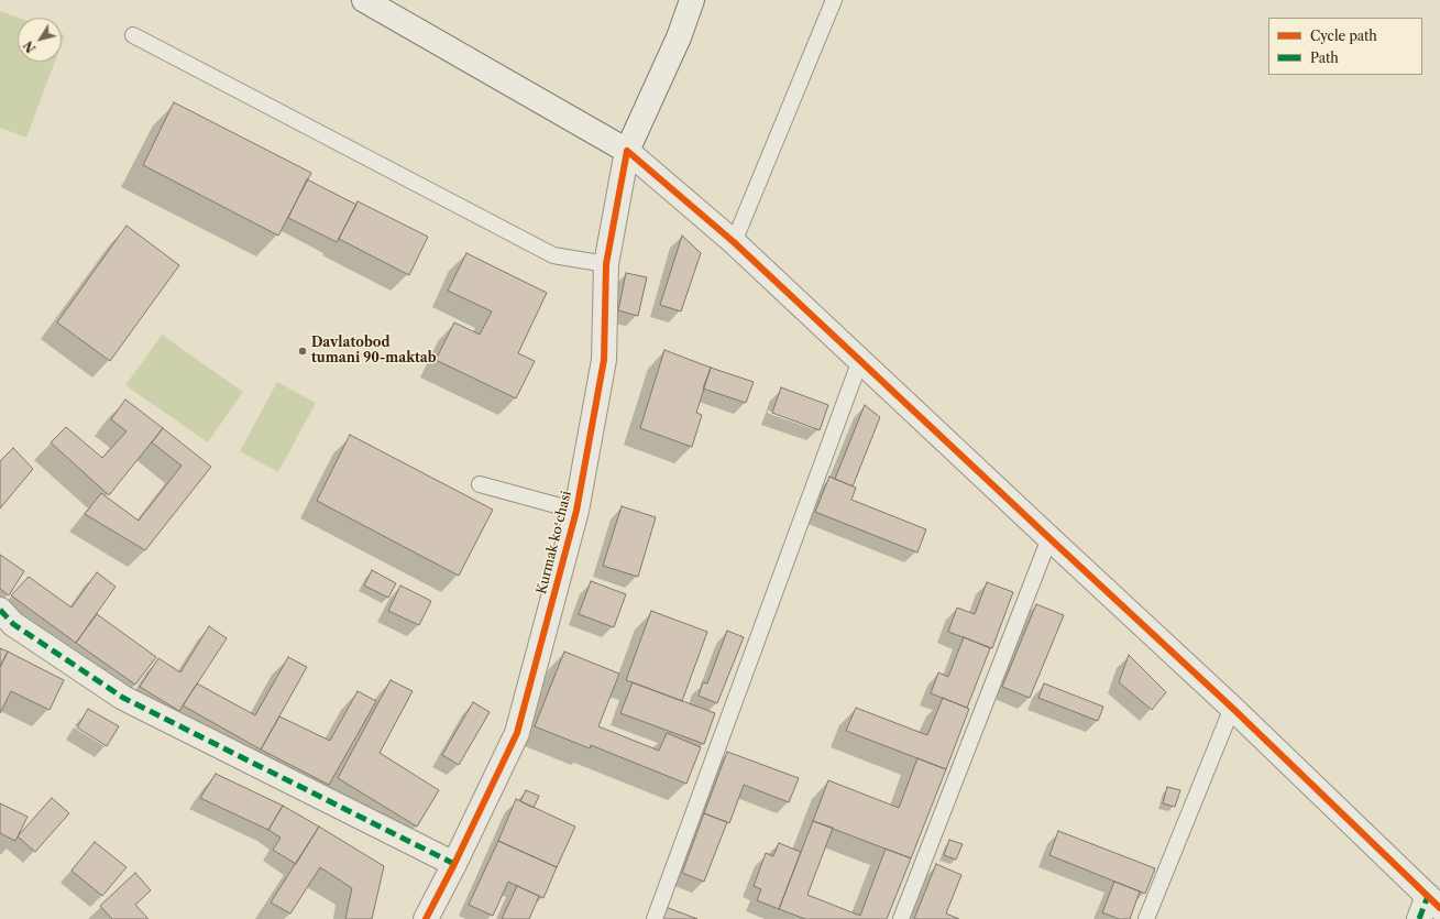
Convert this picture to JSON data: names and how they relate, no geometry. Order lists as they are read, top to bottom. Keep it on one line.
{"streets":{"street":["Kurmak koʻchasi"]},"places":["Davlatobod tumani 90-maktab"],"legend":["Cycle path","Path"],"north":"bottom left"}
